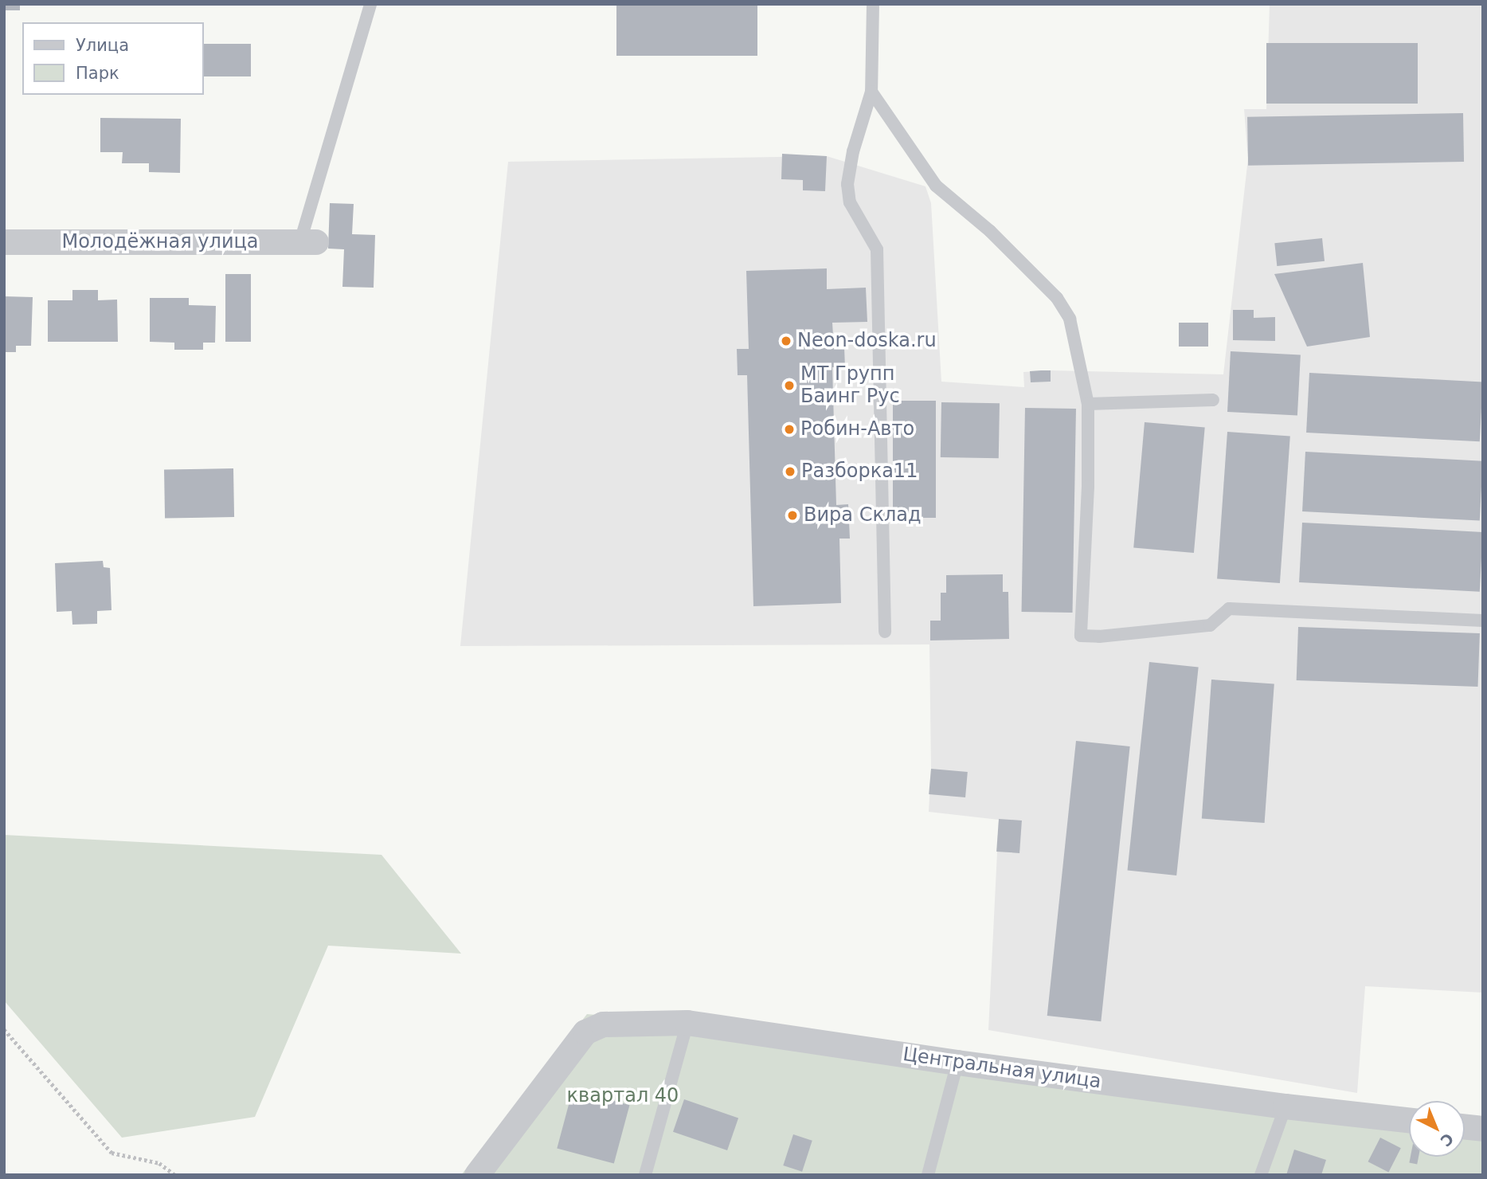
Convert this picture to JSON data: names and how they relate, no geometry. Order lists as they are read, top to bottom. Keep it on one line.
{"streets":{"street":["Молодёжная улица","Центральная улица"]},"parks":["квартал 40"],"places":["Neon-doska.ru","МТ Групп Баинг Рус","Робин-Авто","Разборка11","Вира Склад"],"legend":["Улица","Парк"],"north":"bottom right"}
